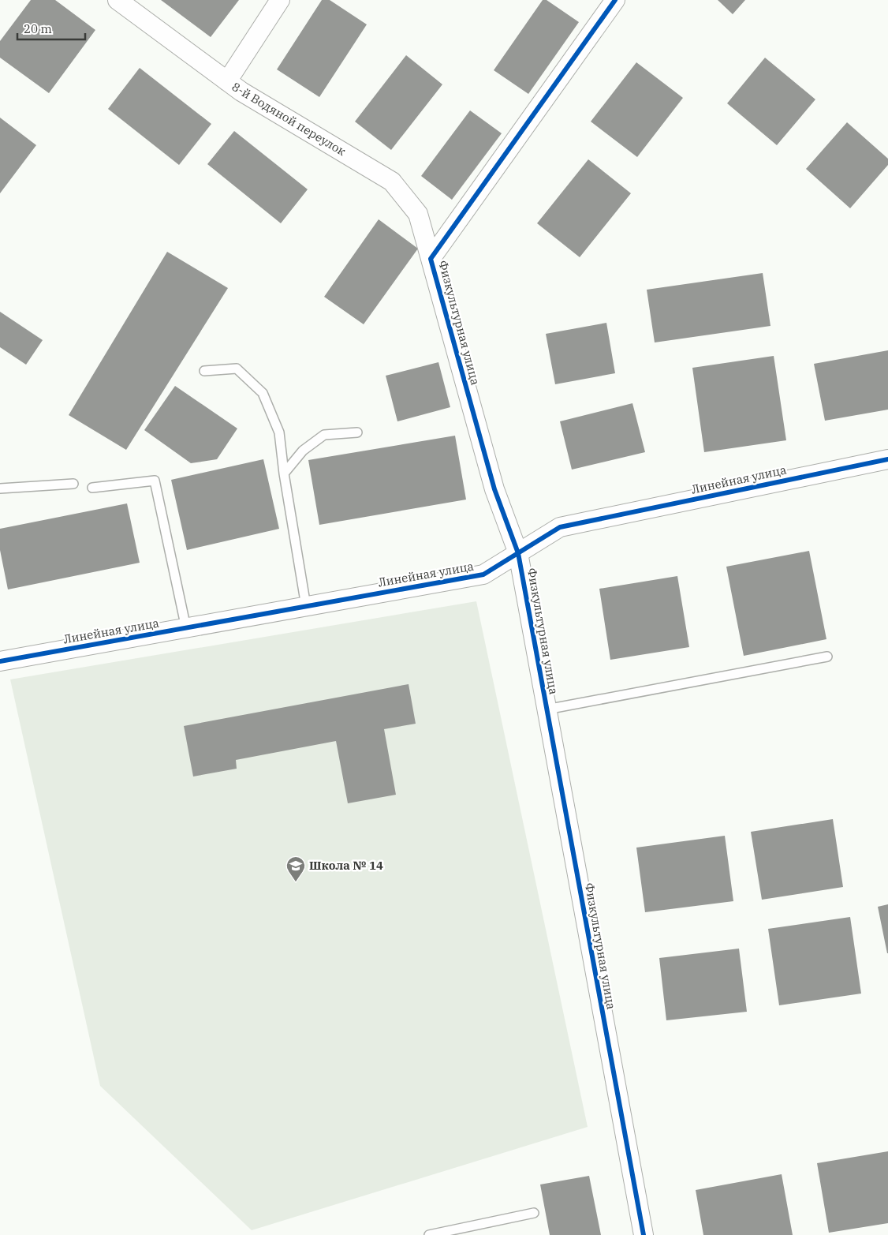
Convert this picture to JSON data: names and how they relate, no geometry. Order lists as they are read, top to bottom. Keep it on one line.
{"streets":{"street":["8-й Водяной переулок","Физкультурная улица","Линейная улица"]},"crossings":[["8-й Водяной переулок","Физкультурная улица"],["Физкультурная улица","Линейная улица"]],"places":{"school or university":["Школа № 14"]},"scale_bar":"20 m"}
